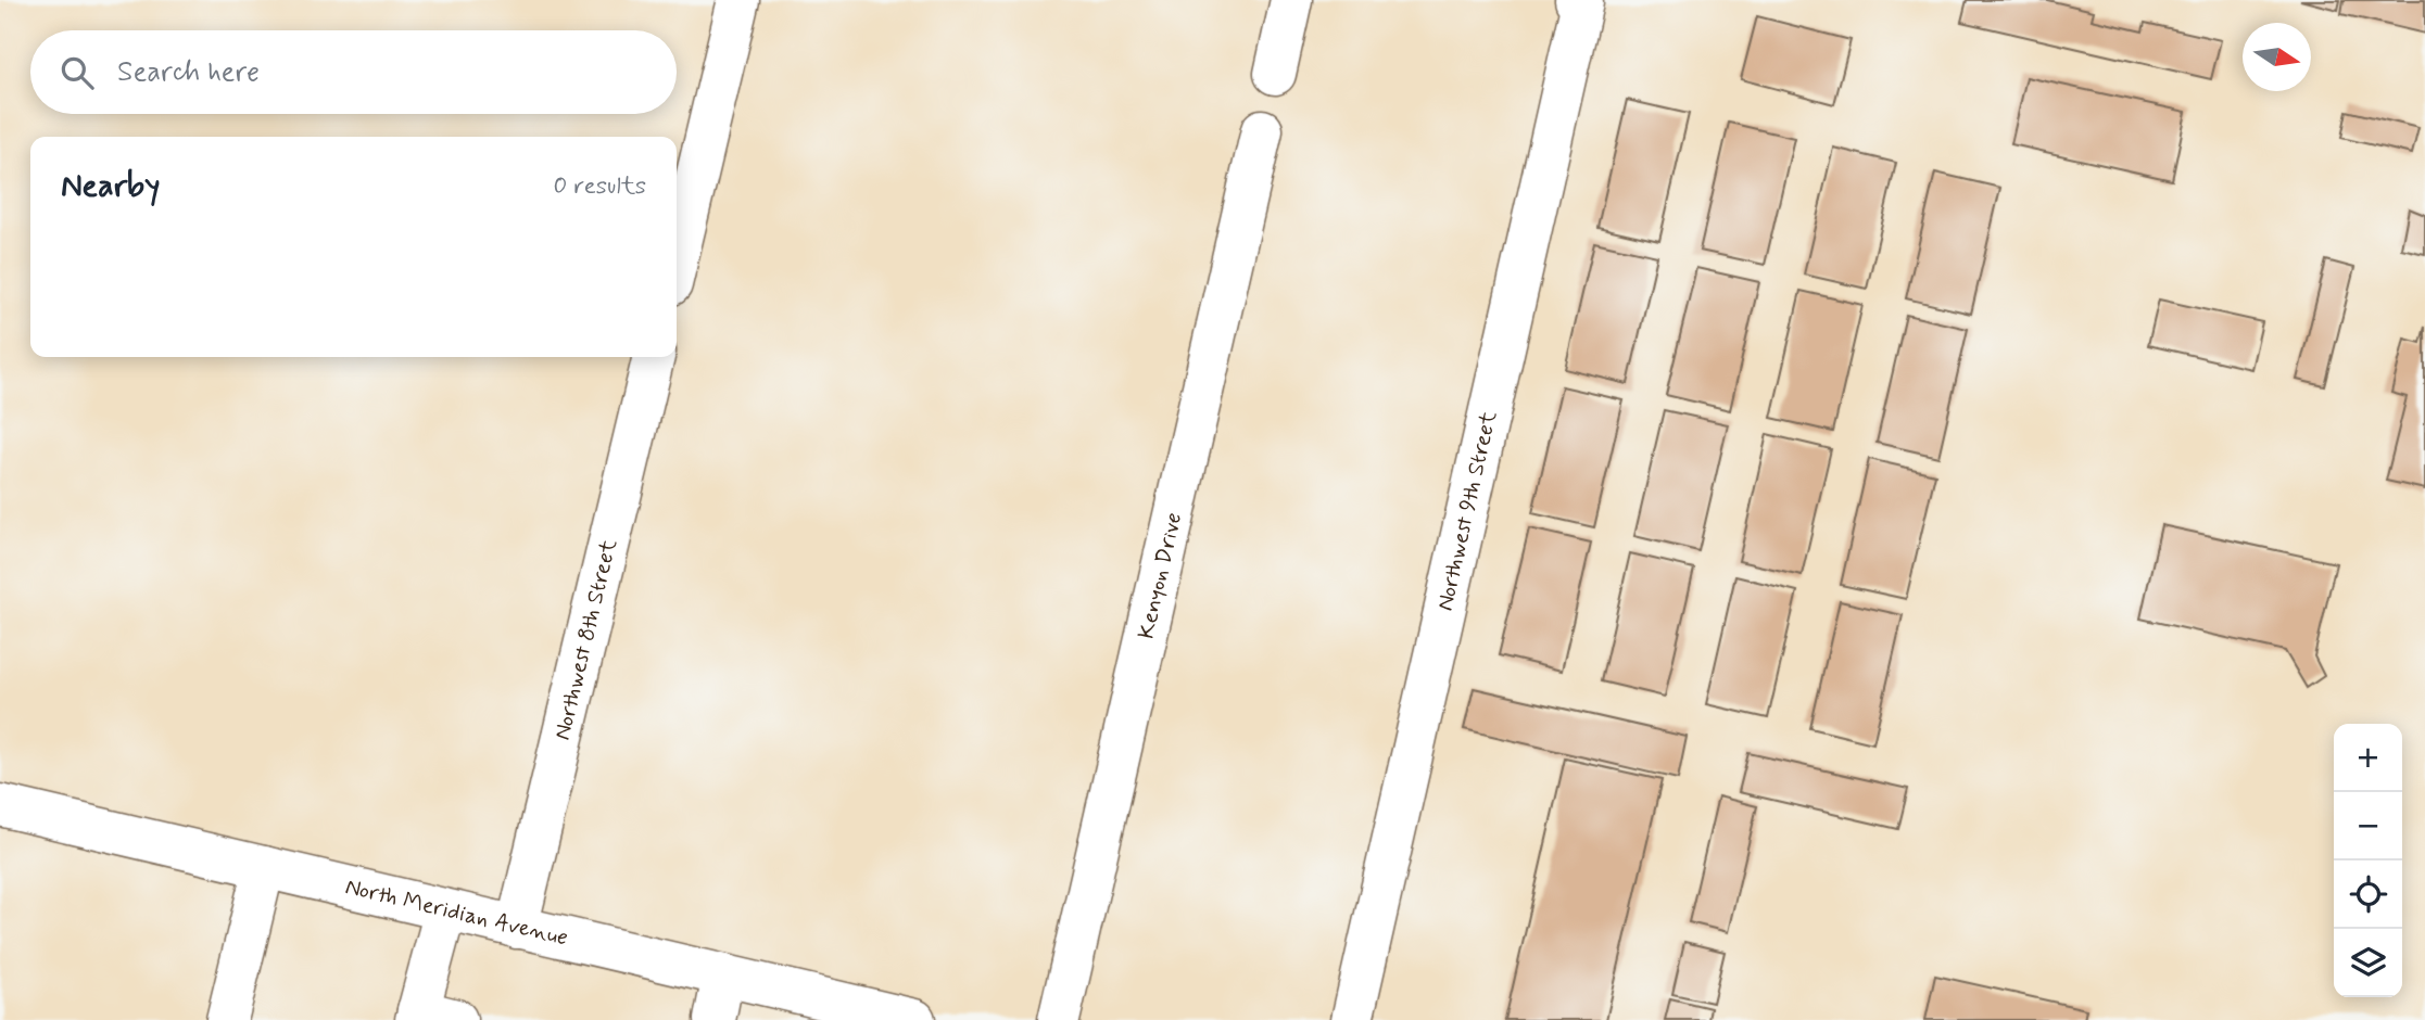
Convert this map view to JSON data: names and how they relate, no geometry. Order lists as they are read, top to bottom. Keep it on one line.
{"streets":{"street":["Northwest 9th Street","Kenyon Drive","Northwest 8th Street","North Meridian Avenue"]},"crossings":[["Northwest 8th Street","North Meridian Avenue"]],"north":"right","page":{"search":"Search here","heading":["Nearby","0 results"],"map_buttons":["+","−"]}}
